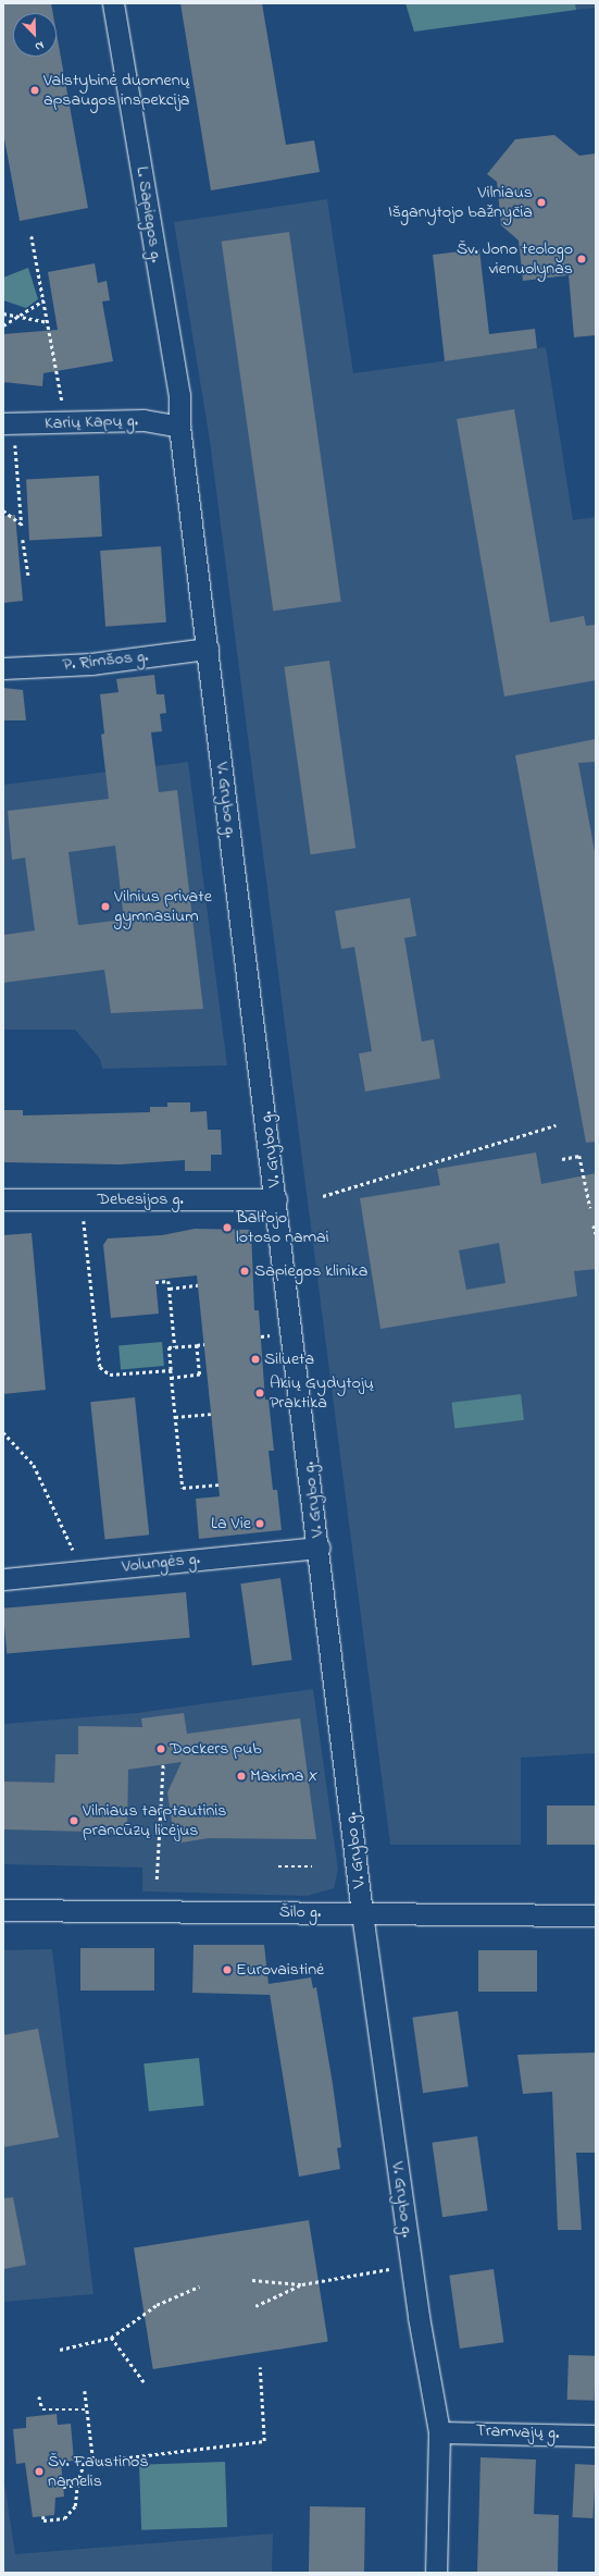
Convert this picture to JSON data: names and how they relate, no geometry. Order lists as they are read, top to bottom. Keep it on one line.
{"streets":{"street":["L. Sapiegos g.","Karių Kapų g.","P. Rimšos g.","V. Grybo g.","Debesijos g.","Volungės g.","Šilo g.","Tramvajų g."]},"crossings":[["L. Sapiegos g.","Karių Kapų g."],["L. Sapiegos g.","V. Grybo g."],["Karių Kapų g.","V. Grybo g."],["P. Rimšos g.","V. Grybo g."],["V. Grybo g.","Debesijos g."],["V. Grybo g.","Volungės g."],["V. Grybo g.","Šilo g."],["V. Grybo g.","Tramvajų g."]],"places":["Valstybinė duomenų apsaugos inspekcija","Vilniaus Išganytojo bažnyčia","Šv. Jono teologo vienuolynas","Vilnius private gymnasium","Baltojo lotoso namai","Sapiegos klinika","Silueta","Akių Gydytojų Praktika","La Vie","Dockers pub","Maxima X","Vilniaus tarptautinis prancūzų licėjus","Eurovaistinė","Šv. Faustinos namelis"],"north":"bottom right"}
